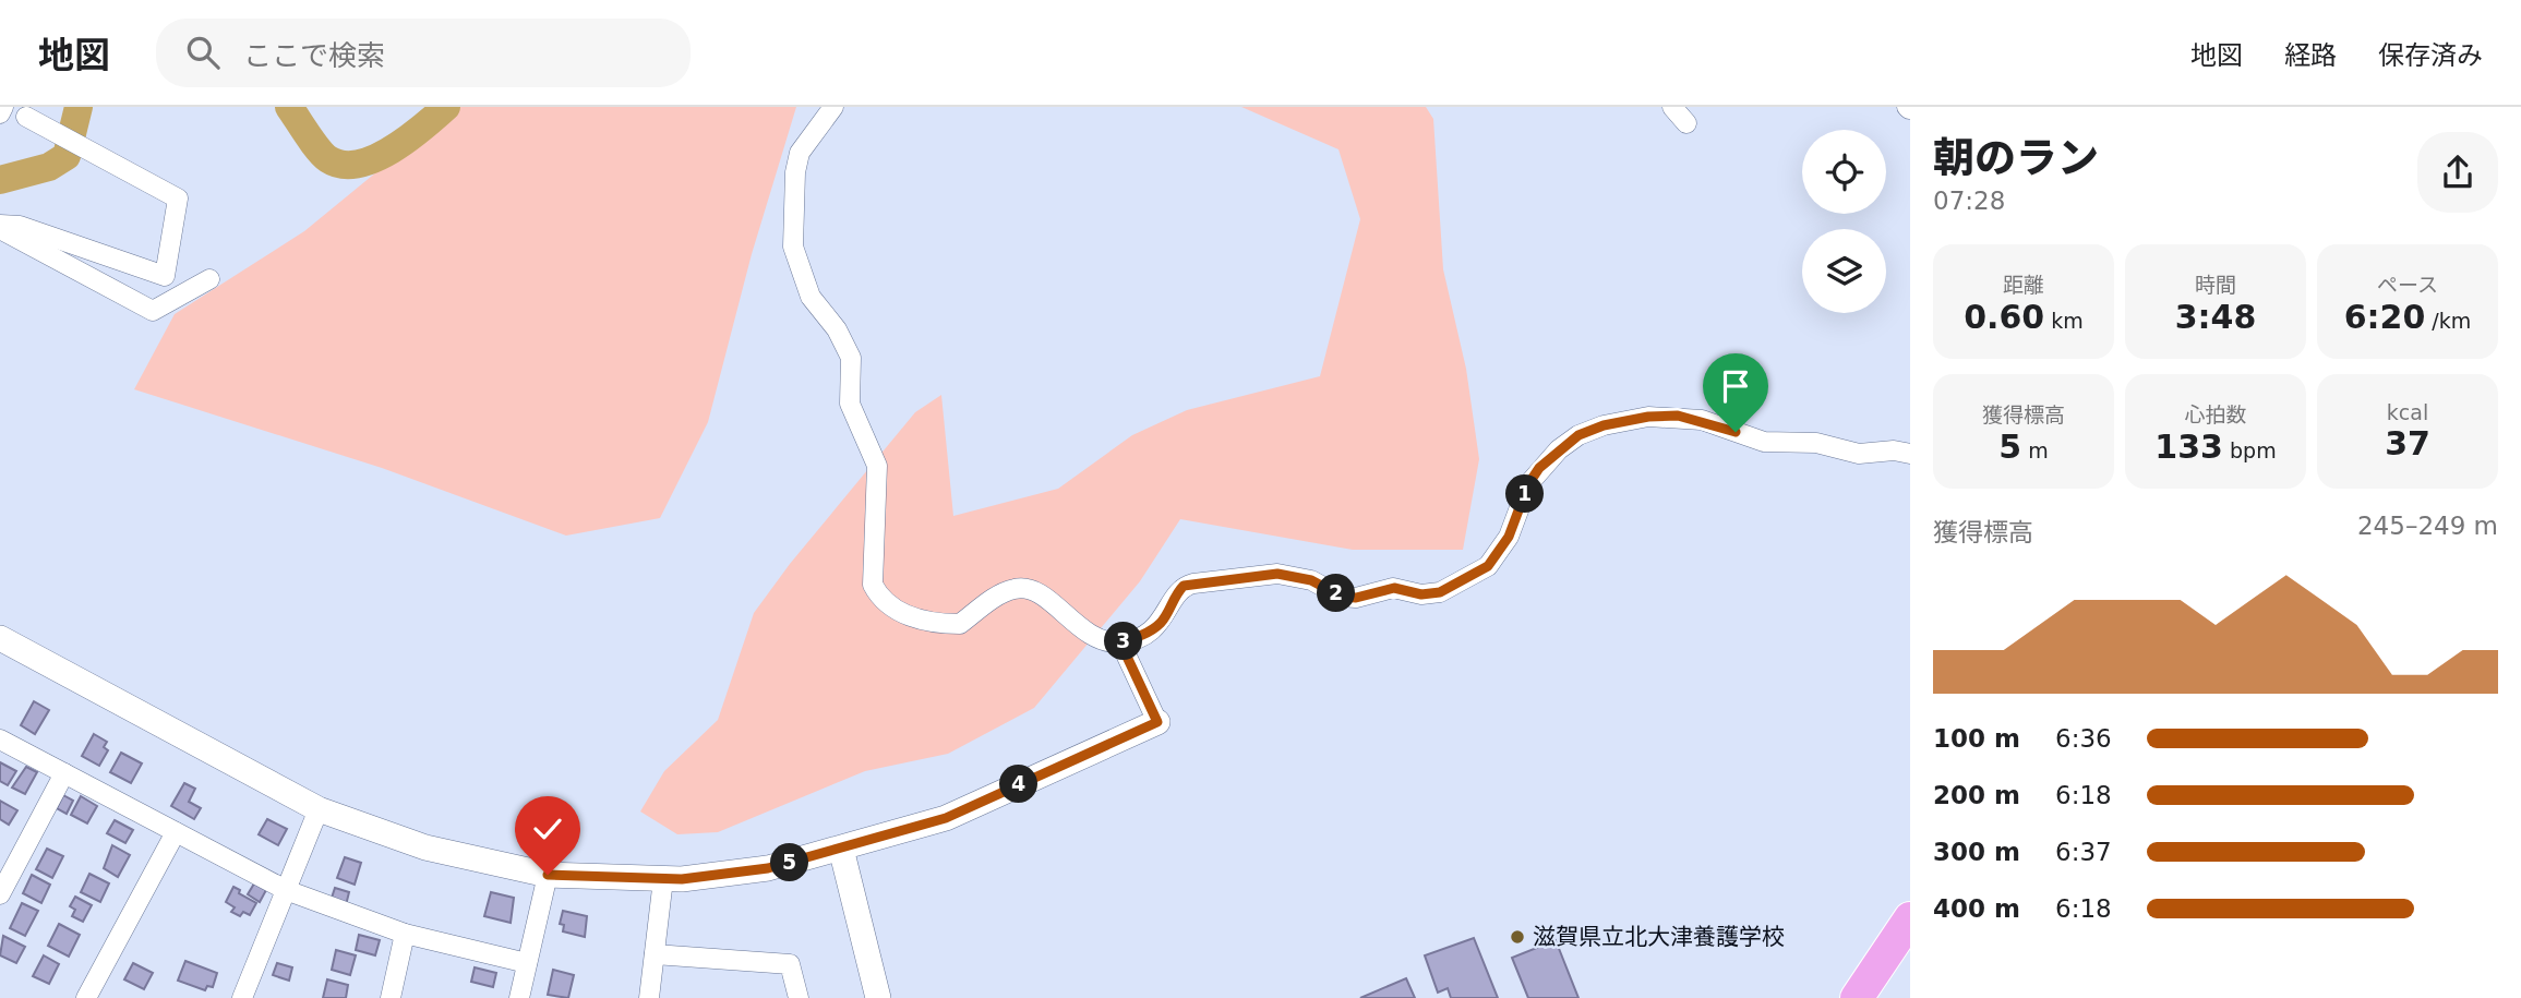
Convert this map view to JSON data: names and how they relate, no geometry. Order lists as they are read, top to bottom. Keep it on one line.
{"places":["滋賀県立北大津養護学校"],"page":{"header":"地図","search":"ここで検索","nav":["地図","経路","保存済み"],"heading":["朝のラン","07:28"],"stats":[["距離","0.60 km"],["時間","3:48"],["ペース","6:20 /km"],["獲得標高","5 m"],["心拍数","133 bpm"],["kcal","37"]],"pins":["1","2","3","4","5"],"chart":["獲得標高","245–249 m"],"list":[{"name":"100 m","note":"6:36"},{"name":"200 m","note":"6:18"},{"name":"300 m","note":"6:37"},{"name":"400 m","note":"6:18"}]}}
